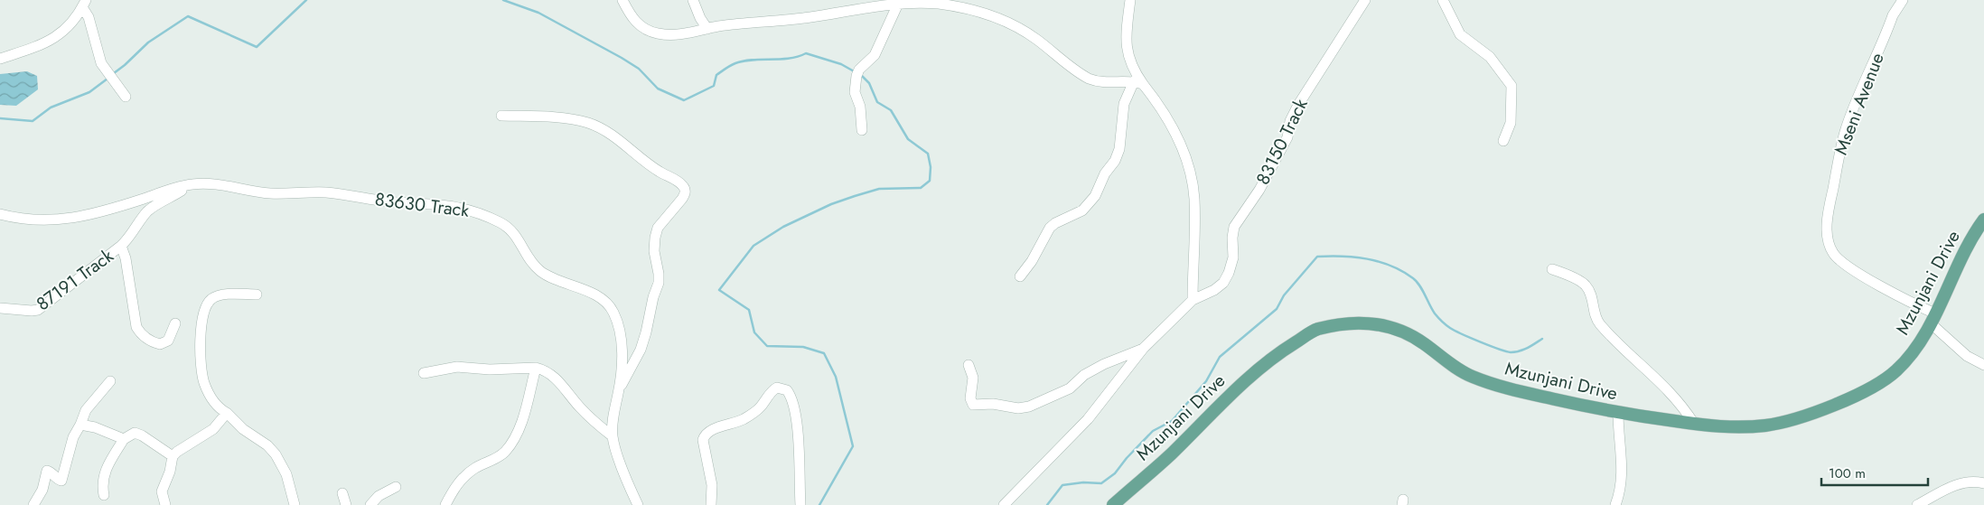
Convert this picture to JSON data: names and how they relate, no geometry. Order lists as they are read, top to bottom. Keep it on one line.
{"streets":{"main road":["Mzunjani Drive"],"street":["Mseni Avenue","83150 Track","83630 Track","87191 Track"]},"crossings":[["Mseni Avenue","Mzunjani Drive"],["83630 Track","87191 Track"]],"scale_bar":"100 m"}
